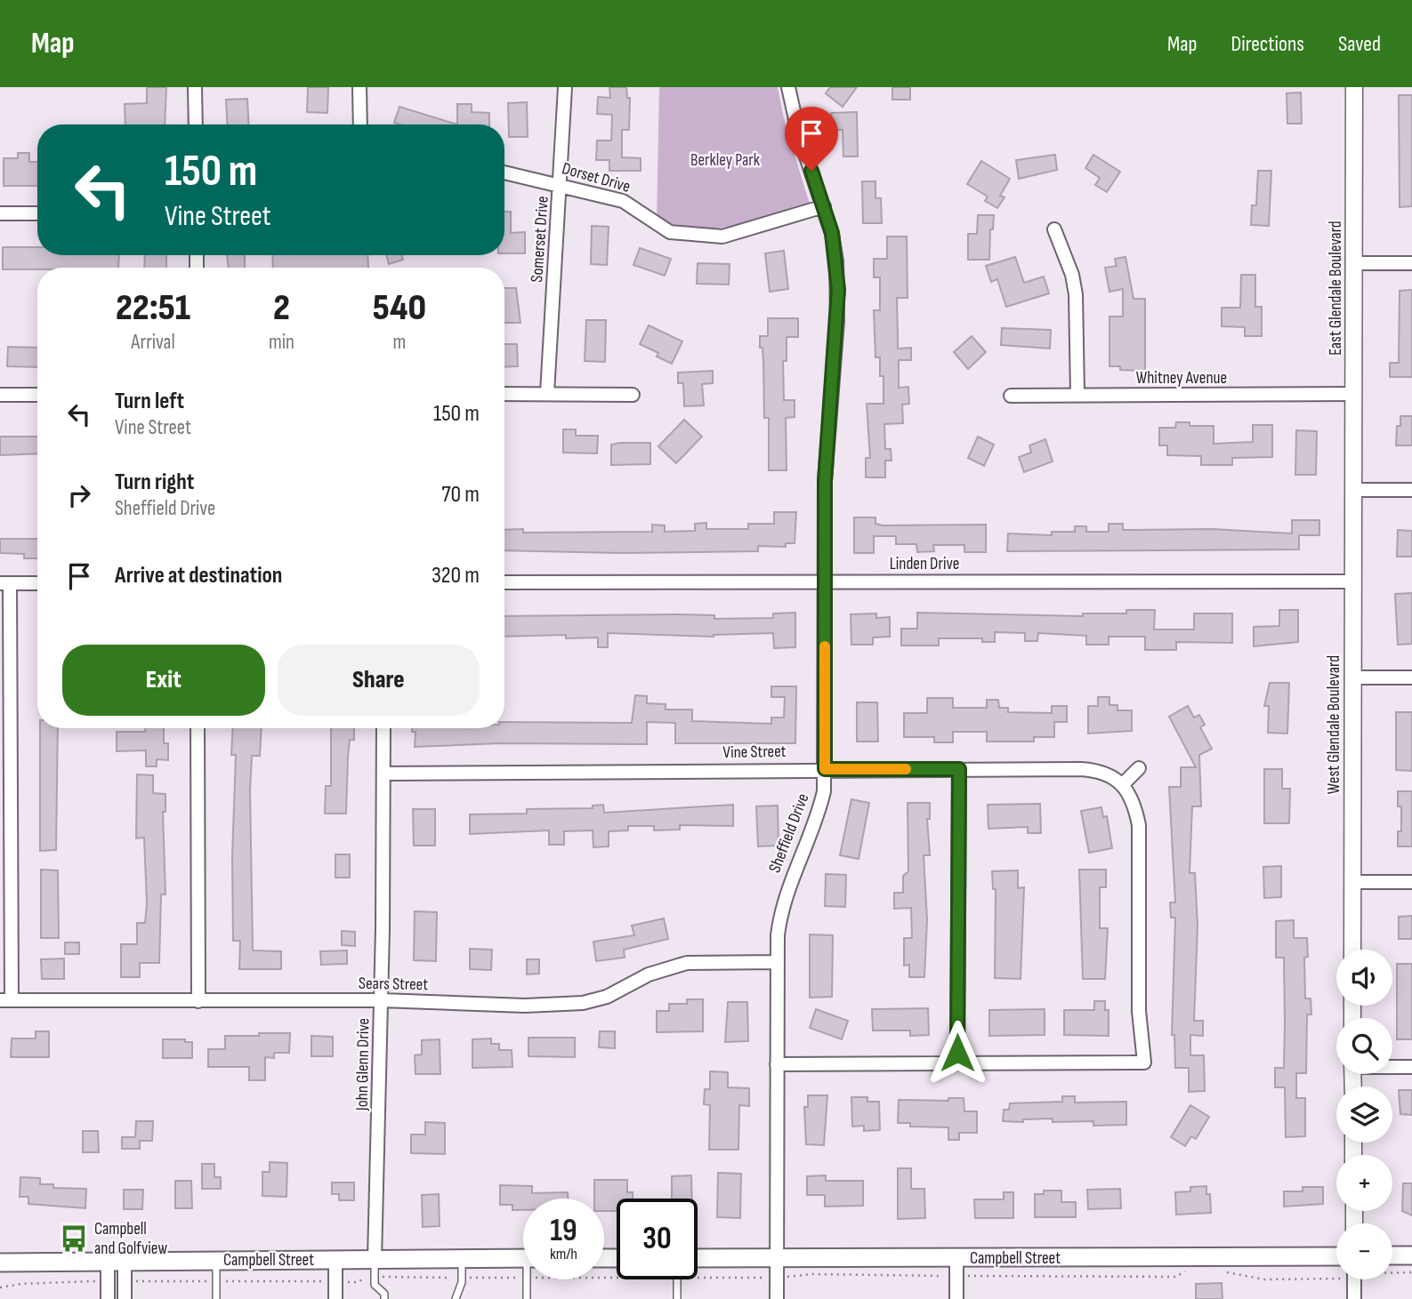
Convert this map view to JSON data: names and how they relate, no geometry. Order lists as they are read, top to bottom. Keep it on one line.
{"streets":{"main road":["Campbell Street"],"street":["Dorset Drive","Somerset Drive","East Glendale Boulevard","Whitney Avenue","Linden Drive","West Glendale Boulevard","Vine Street","Sheffield Drive","Sears Street","John Glenn Drive"]},"crossings":[["Dorset Drive","Somerset Drive"],["Dorset Drive","Sheffield Drive"],["East Glendale Boulevard","Whitney Avenue"],["East Glendale Boulevard","West Glendale Boulevard"],["Linden Drive","West Glendale Boulevard"],["Linden Drive","Sheffield Drive"],["Vine Street","Sheffield Drive"],["Vine Street","John Glenn Drive"],["Sheffield Drive","Sears Street"],["Sheffield Drive","Campbell Street"],["Sears Street","John Glenn Drive"],["John Glenn Drive","Campbell Street"]],"parks":["Berkley Park"],"places":{"bus stop":["Campbell and Golfview"]},"page":{"header":"Map","nav":["Map","Directions","Saved"],"turn":["150 m","Vine Street"],"eta":["22:51","Arrival","2","min","540","m"],"list":[{"name":"Turn left","note":"Vine Street","value":"150 m"},{"name":"Turn right","note":"Sheffield Drive","value":"70 m"},{"name":"Arrive at destination","value":"320 m"}],"buttons":["Exit","Share"],"map_buttons":["+","−"],"speed":"19 km/h","limit":"30"}}
